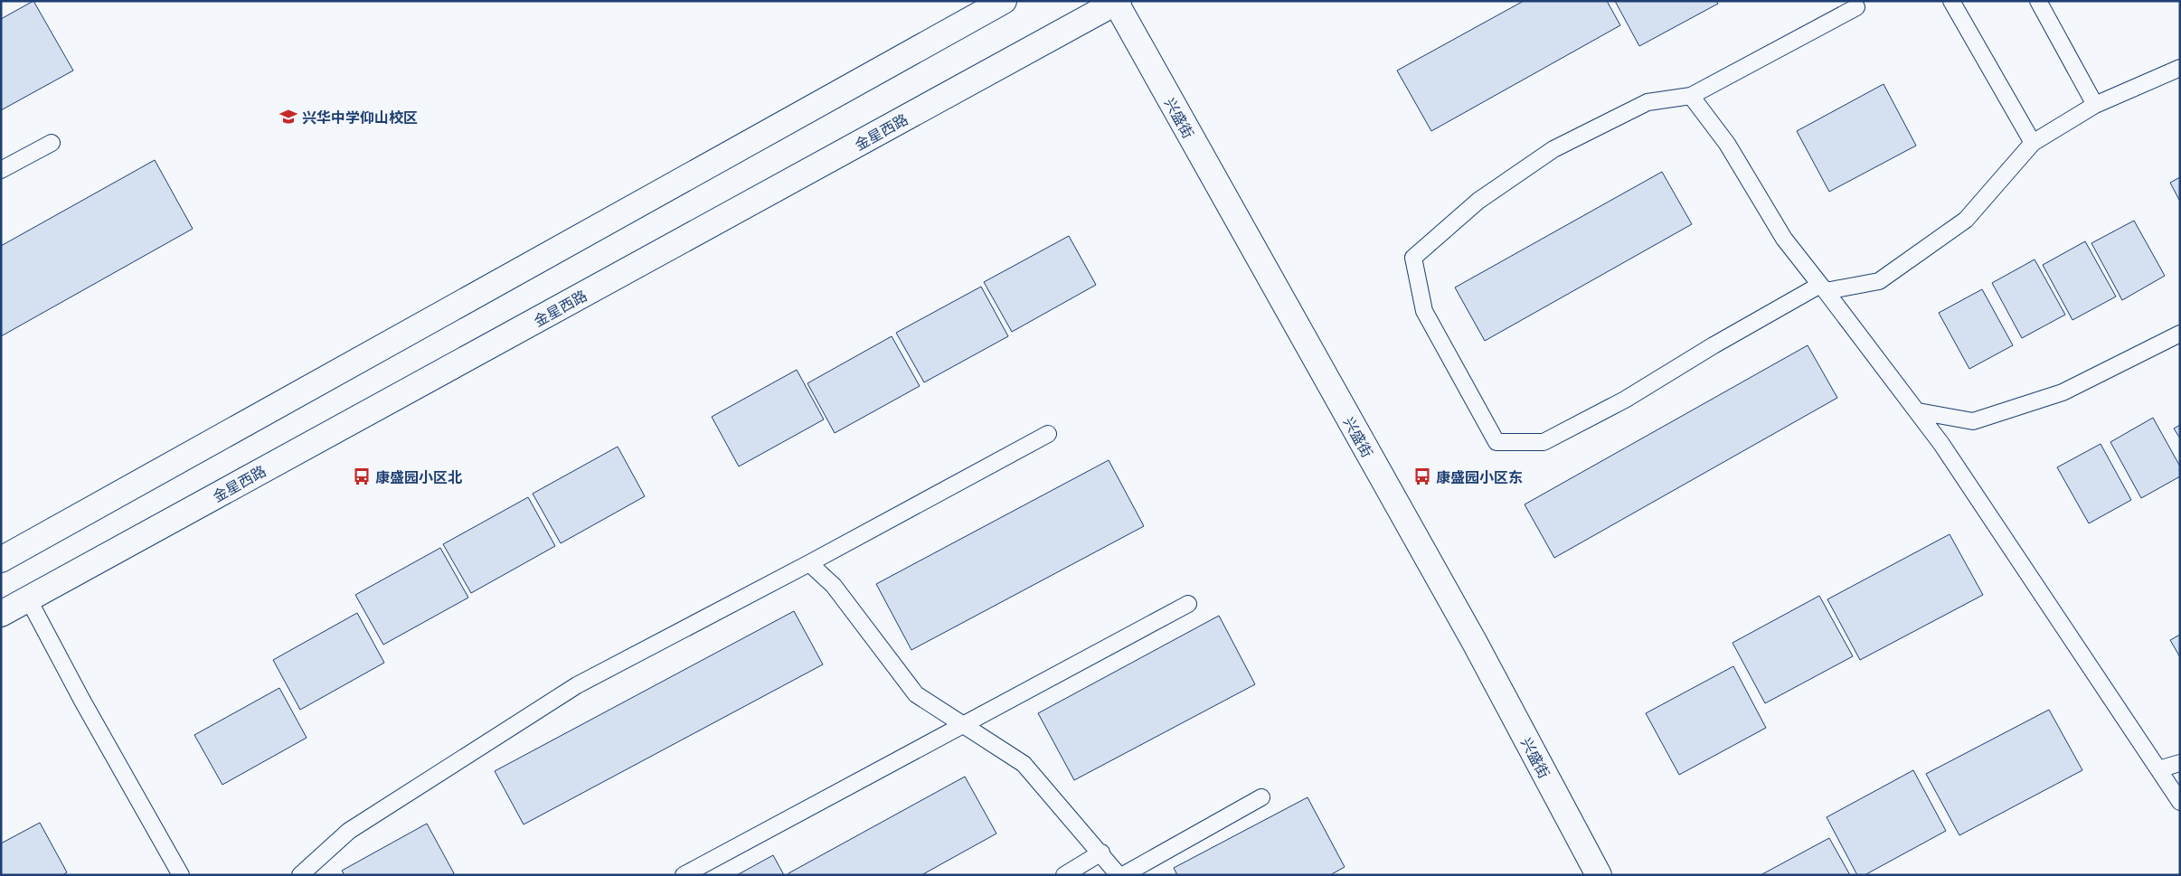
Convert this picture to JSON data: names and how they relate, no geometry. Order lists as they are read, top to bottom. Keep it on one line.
{"streets":{"main road":["兴盛街","金星西路"]},"crossings":[["兴盛街","金星西路"]],"places":{"school or university":["兴华中学仰山校区"],"bus stop":["康盛园小区北","康盛园小区东"]}}
